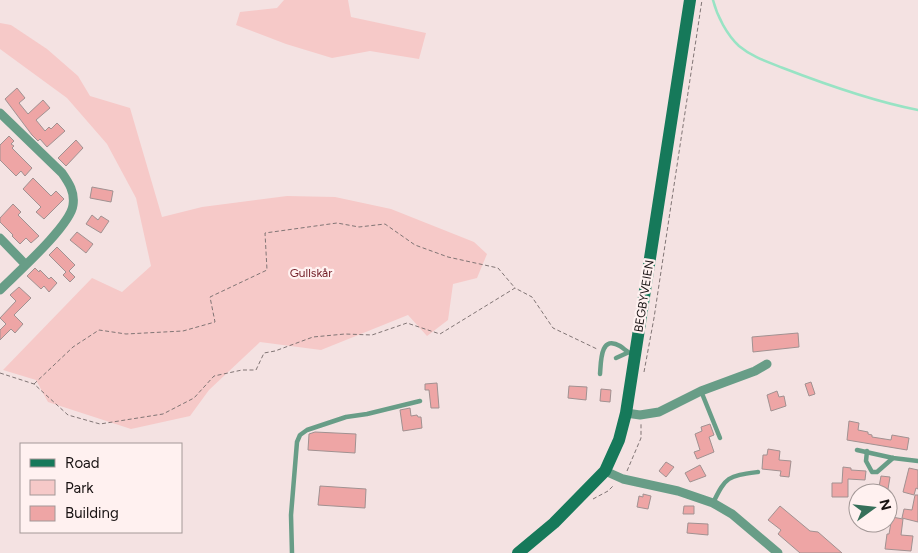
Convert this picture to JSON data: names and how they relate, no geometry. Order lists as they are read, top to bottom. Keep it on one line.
{"streets":{"main road":["BEGBYVEIEN"]},"parks":["Gullskår"],"legend":["Road","Park","Building"],"north":"right"}
